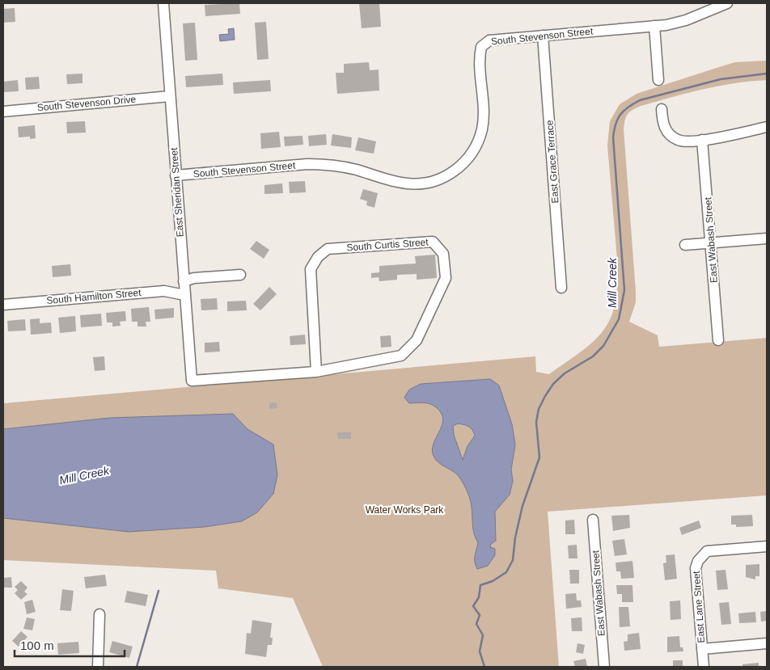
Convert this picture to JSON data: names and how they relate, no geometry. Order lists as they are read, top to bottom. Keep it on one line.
{"streets":{"street":["South Stevenson Street","South Stevenson Drive","East Grace Terrace","East Sheridan Street","East Wabash Street","South Curtis Street","South Hamilton Street","East Lane Street"]},"crossings":[["South Stevenson Street","East Grace Terrace"],["South Stevenson Street","East Sheridan Street"],["South Stevenson Drive","East Sheridan Street"],["East Sheridan Street","South Curtis Street"],["East Sheridan Street","South Hamilton Street"]],"water":["Mill Creek"],"parks":["Water Works Park"],"scale_bar":"100 m"}
